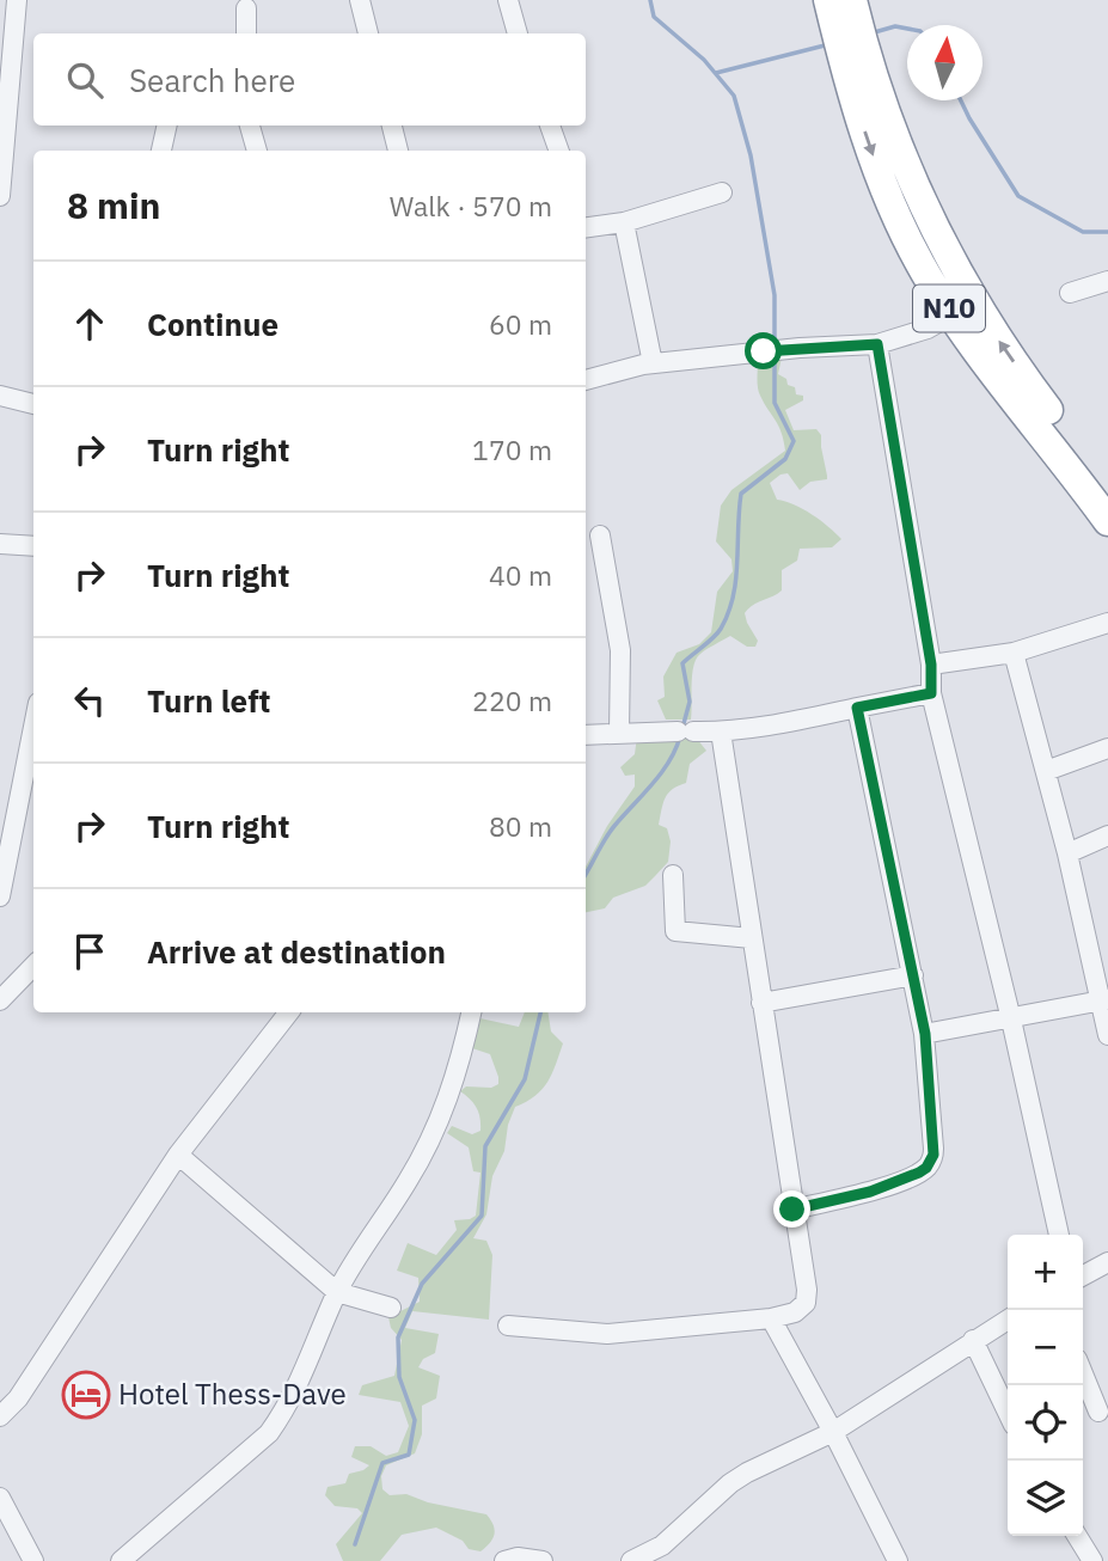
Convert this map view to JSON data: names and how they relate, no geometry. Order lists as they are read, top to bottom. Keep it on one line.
{"streets":{"highway":["N10"]},"places":{"hotel":["Hotel Thess-Dave"]},"north":"top","page":{"search":"Search here","heading":["8 min","Walk · 570 m"],"list":[["Continue","60 m"],["Turn right","170 m"],["Turn right","40 m"],["Turn left","220 m"],["Turn right","80 m"],"Arrive at destination"],"map_buttons":["+","−"]}}
